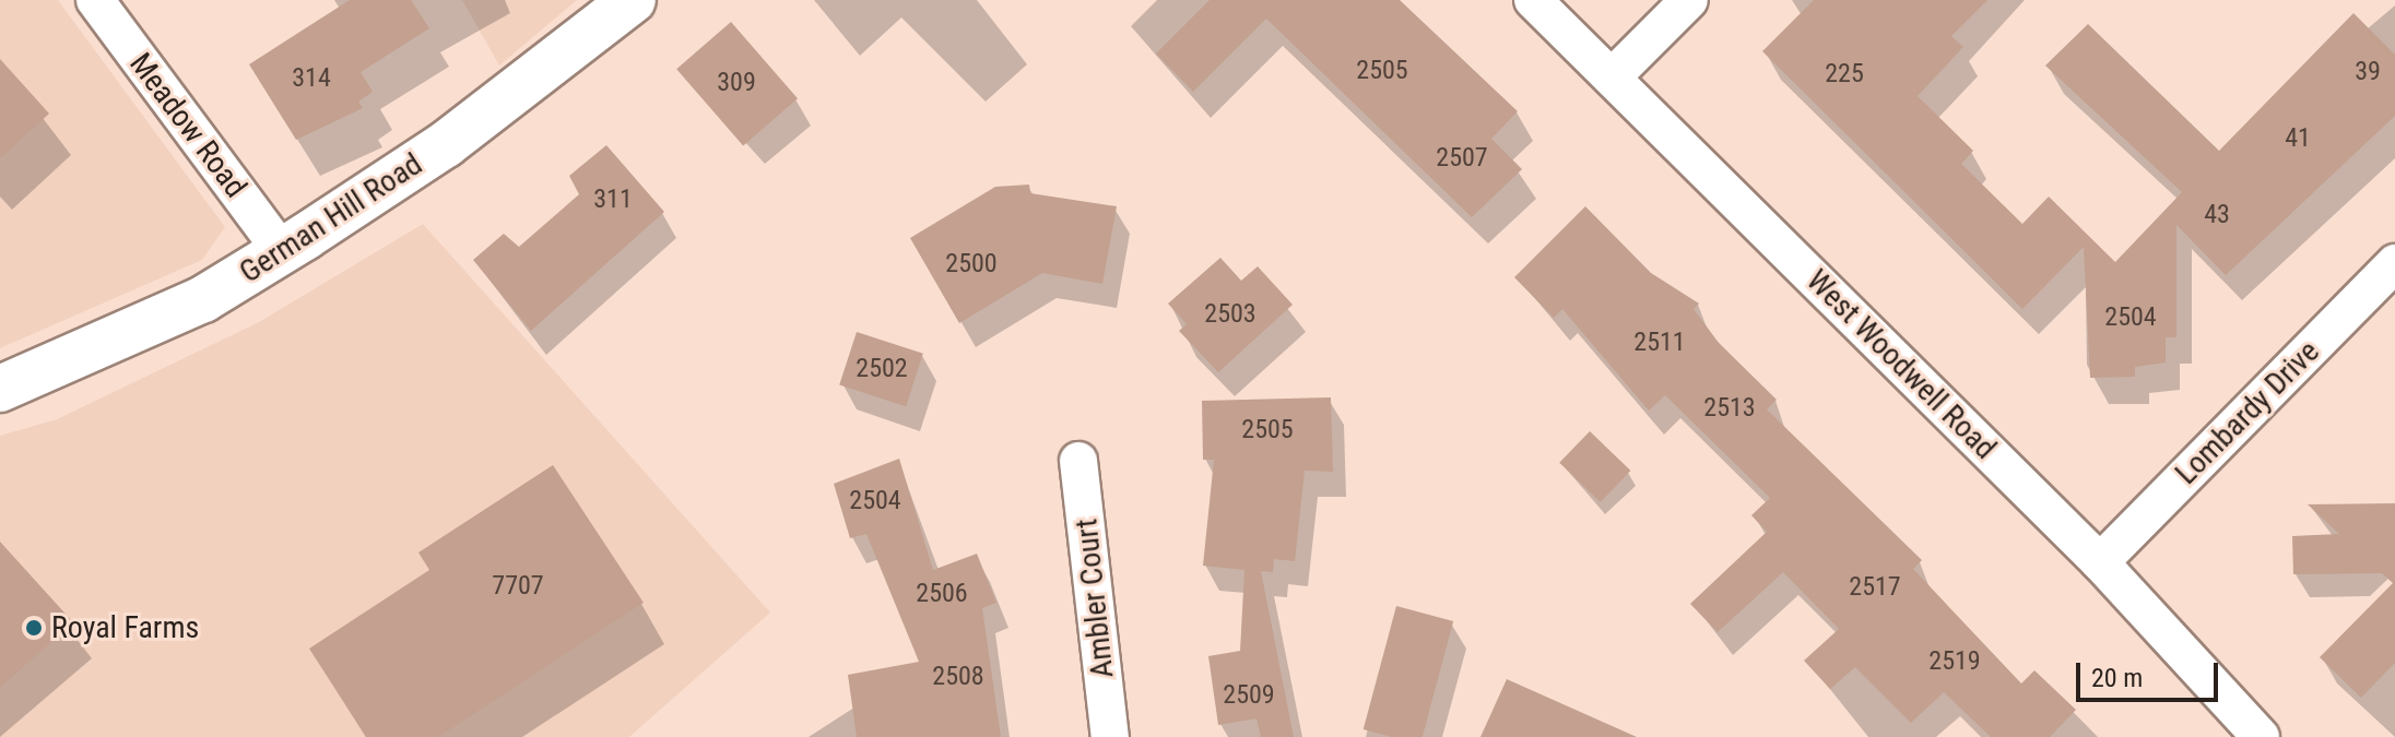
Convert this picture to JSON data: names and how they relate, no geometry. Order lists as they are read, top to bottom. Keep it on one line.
{"streets":{"street":["Meadow Road","German Hill Road","West Woodwell Road","Lombardy Drive","Ambler Court"]},"crossings":[["Meadow Road","German Hill Road"],["West Woodwell Road","Lombardy Drive"]],"places":["Royal Farms"],"house_numbers":["2505","39","225","314","309","41","2507","311","43","2500","2503","2504","2511","2502","2513","2505","2504","7707","2517","2506","2519","2508","2509"],"scale_bar":"20 m"}
